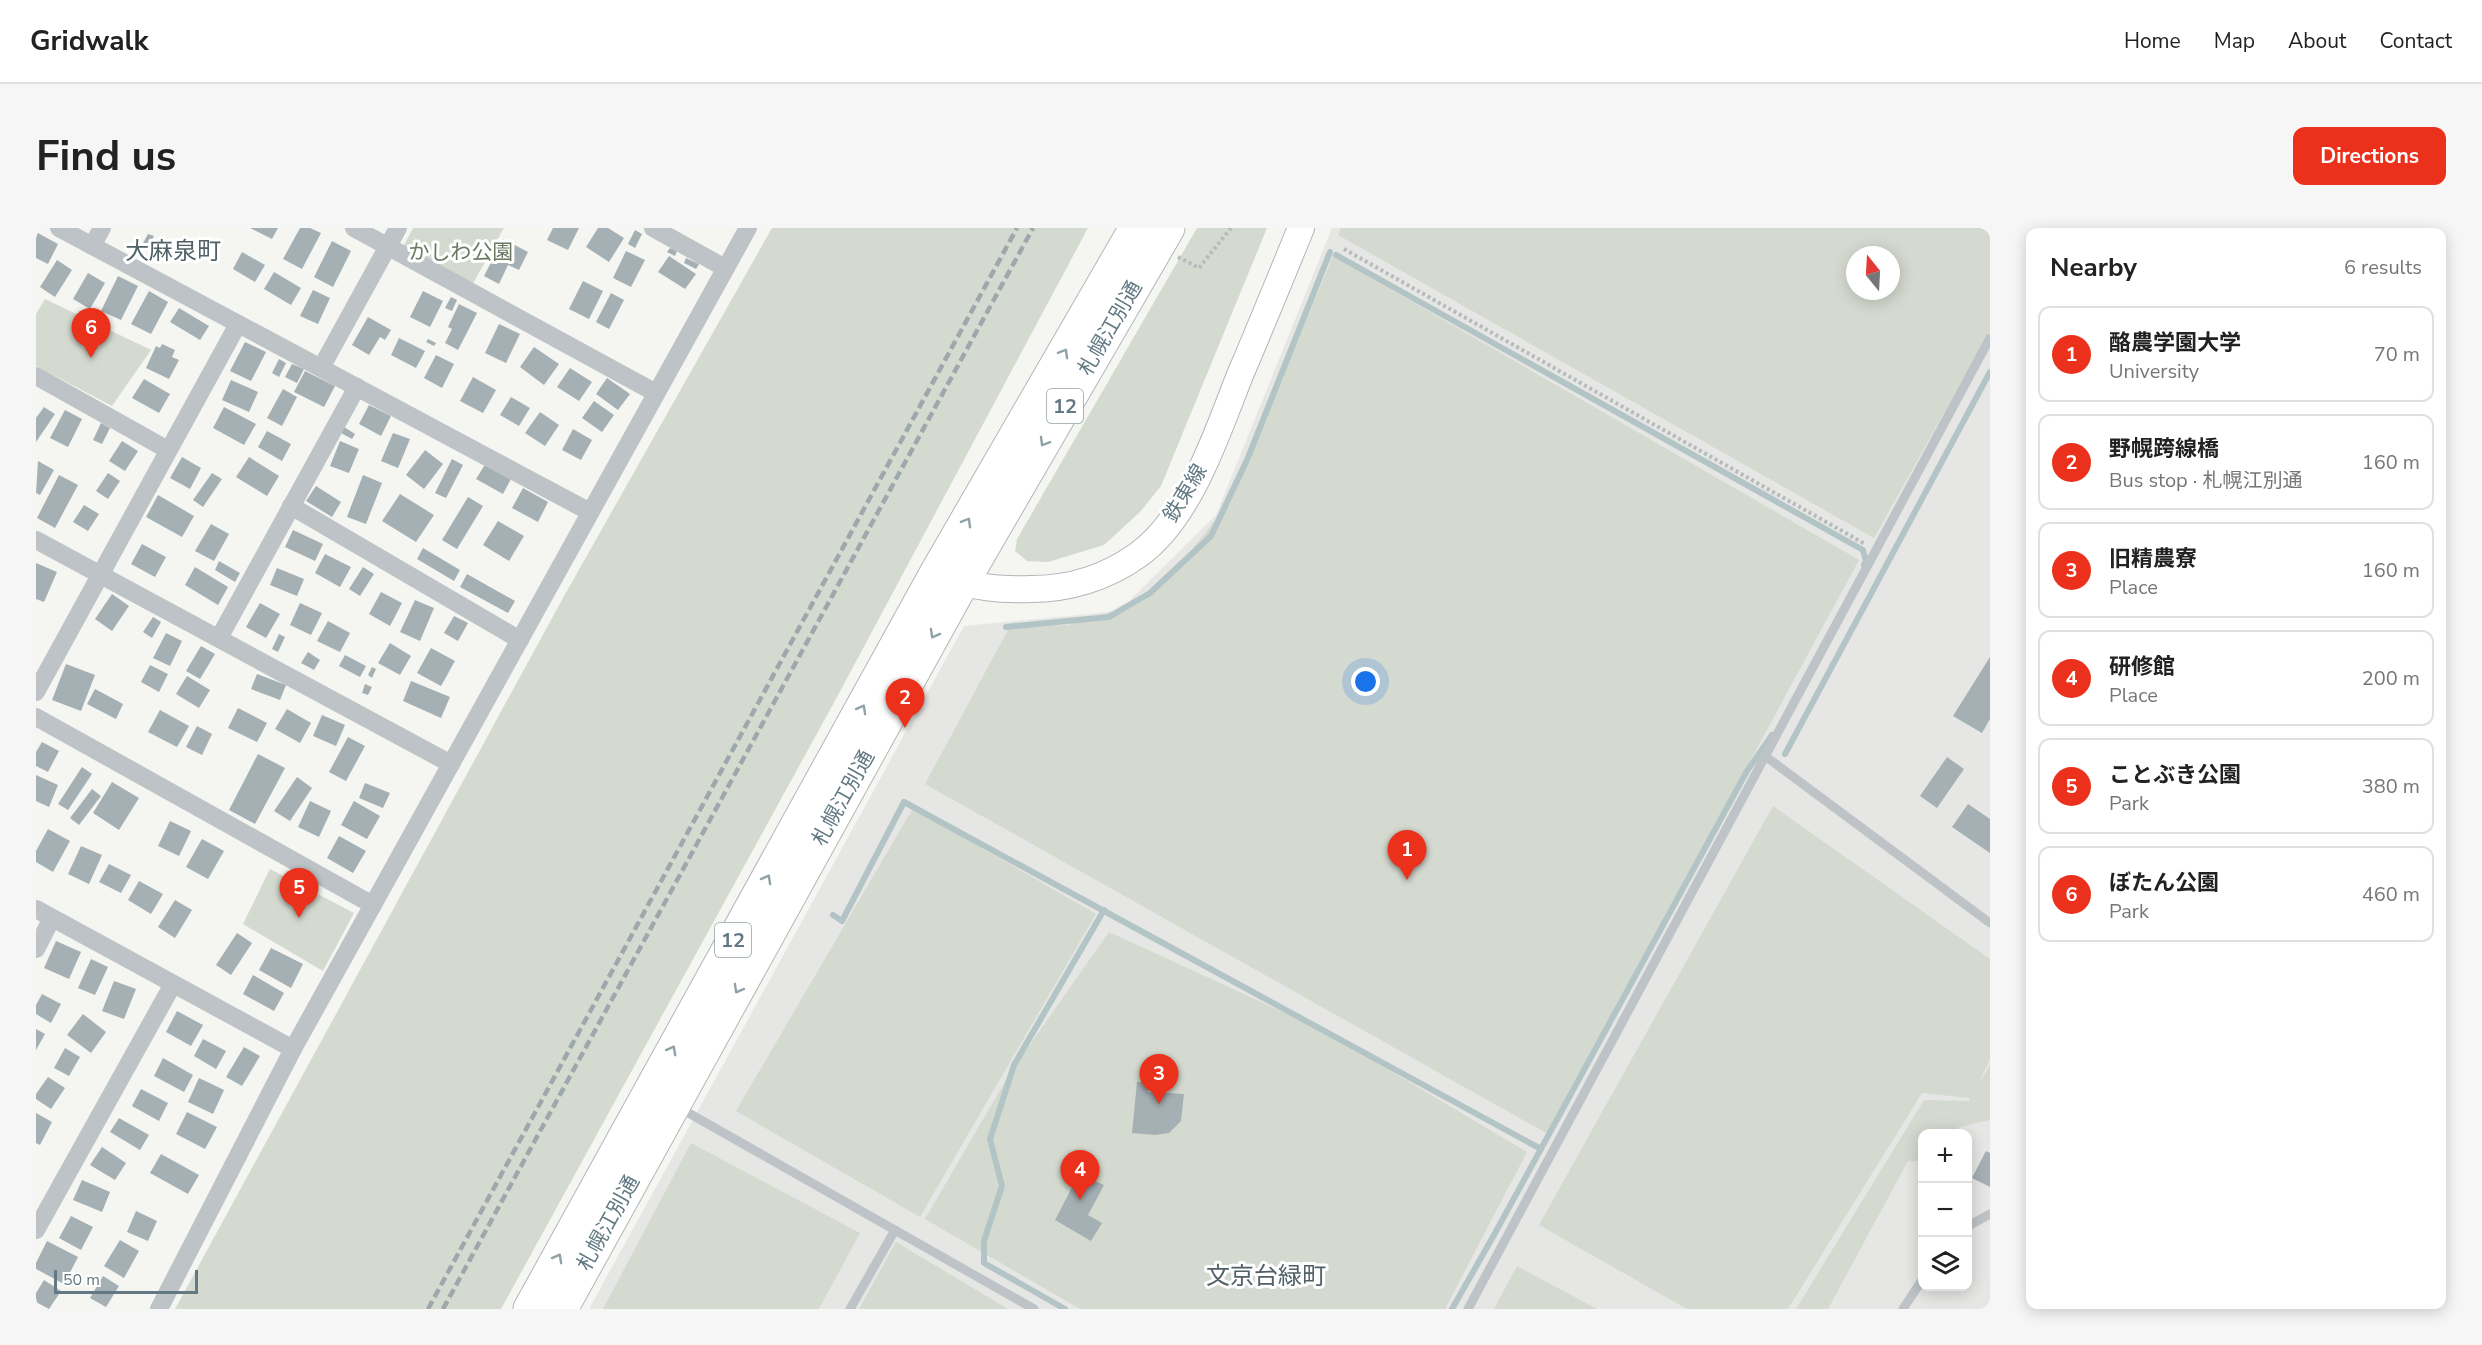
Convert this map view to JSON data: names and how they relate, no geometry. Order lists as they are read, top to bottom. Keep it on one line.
{"streets":{"highway":["札幌江別通","12"],"street":["鉄東線"]},"crossings":[["札幌江別通","鉄東線"]],"districts":["大麻泉町","文京台緑町"],"parks":["かしわ公園"],"scale_bar":"50 m","north":"top","page":{"header":"Gridwalk","nav":["Home","Map","About","Contact"],"buttons":"Directions","title":"Find us","heading":["Nearby","6 results"],"list":[{"mark":"1","name":"酪農学園大学","note":"University","value":"70 m"},{"mark":"2","name":"野幌跨線橋","note":"Bus stop · 札幌江別通","value":"160 m"},{"mark":"3","name":"旧精農寮","note":"Place","value":"160 m"},{"mark":"4","name":"研修館","note":"Place","value":"200 m"},{"mark":"5","name":"ことぶき公園","note":"Park","value":"380 m"},{"mark":"6","name":"ぼたん公園","note":"Park","value":"460 m"}],"pins":["6","2","1","5","3","4"],"map_buttons":["+","−"],"scale":"50 m"}}
